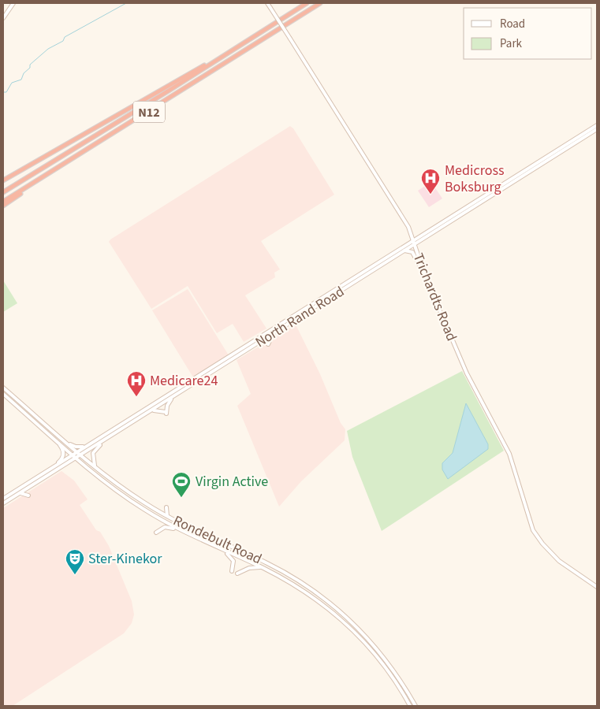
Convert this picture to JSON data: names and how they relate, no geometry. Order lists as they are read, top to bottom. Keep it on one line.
{"streets":{"highway":["N12"],"main road":["Trichardts Road","North Rand Road","Rondebult Road"]},"crossings":[["Trichardts Road","North Rand Road"],["North Rand Road","Rondebult Road"]],"places":{"hospital":["Medicross Boksburg","Medicare24"],"sports":["Virgin Active"],"theatre":["Ster-Kinekor"]},"legend":["Road","Park"]}
